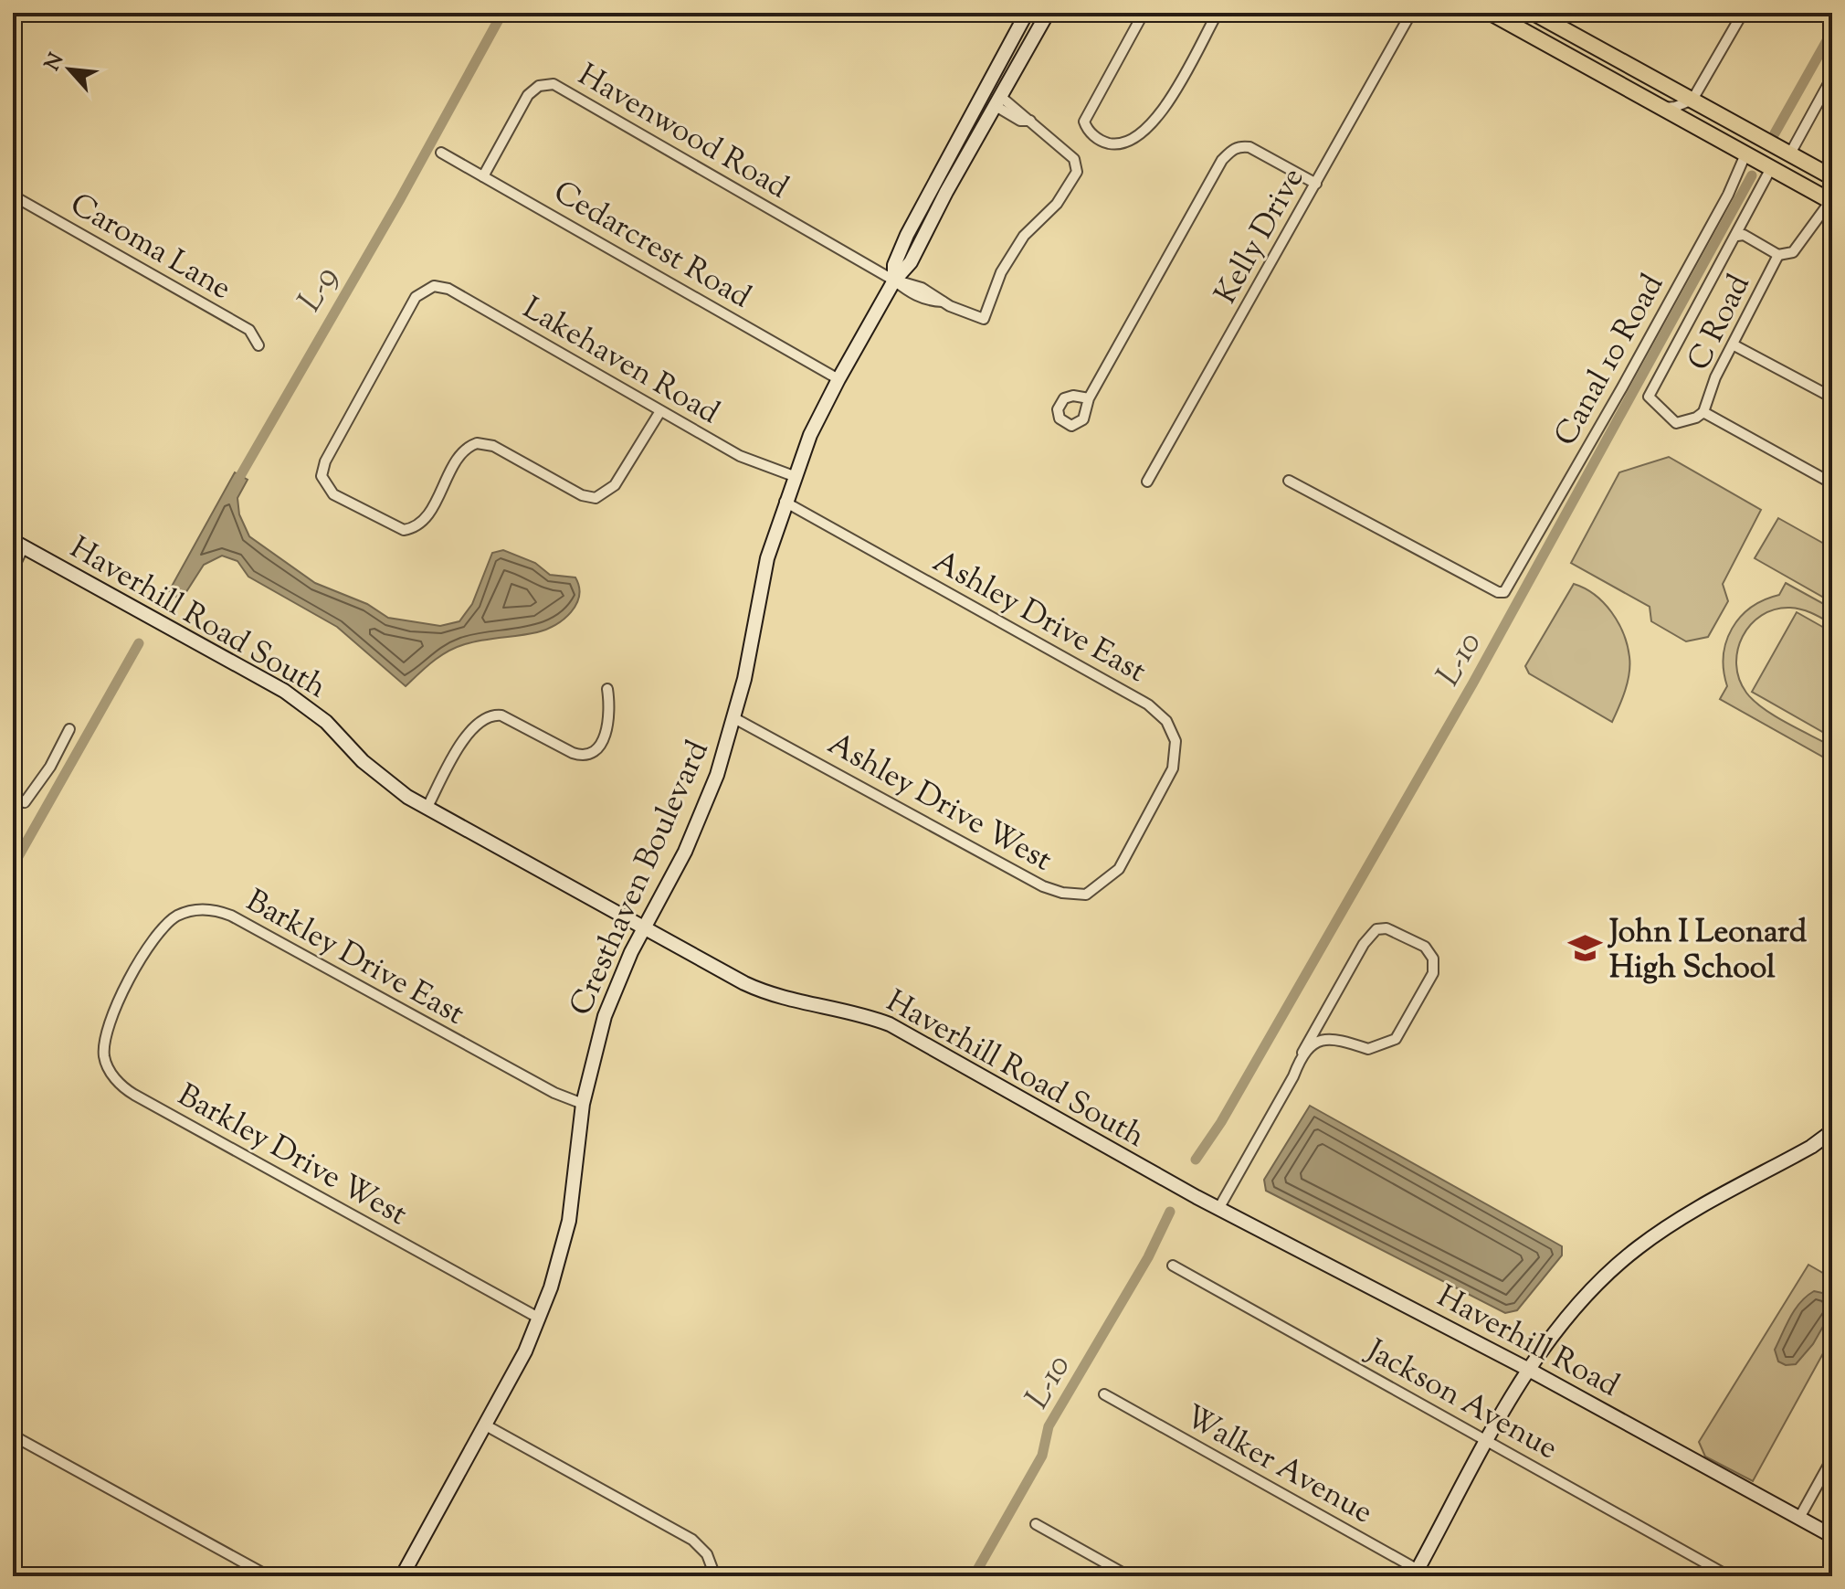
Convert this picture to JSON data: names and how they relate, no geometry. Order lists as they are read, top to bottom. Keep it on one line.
{"streets":{"street":["Havenwood Road","Kelly Drive","Cedarcrest Road","Caroma Lane","C Road","Lakehaven Road","Canal 10 Road","Ashley Drive East","Haverhill Road South","Ashley Drive West","Cresthaven Boulevard","Barkley Drive East","Barkley Drive West","Haverhill Road","Jackson Avenue","Walker Avenue"]},"crossings":[["Havenwood Road","Cedarcrest Road"],["Havenwood Road","Cresthaven Boulevard"],["Cedarcrest Road","Cresthaven Boulevard"],["Lakehaven Road","Cresthaven Boulevard"],["Ashley Drive East","Ashley Drive West"],["Ashley Drive East","Cresthaven Boulevard"],["Haverhill Road South","Cresthaven Boulevard"],["Haverhill Road South","Haverhill Road"],["Ashley Drive West","Cresthaven Boulevard"],["Cresthaven Boulevard","Barkley Drive East"],["Cresthaven Boulevard","Barkley Drive West"],["Barkley Drive East","Barkley Drive West"]],"water":["L-9","L-10"],"places":{"school or university":["John I Leonard High School"]},"north":"top left"}
